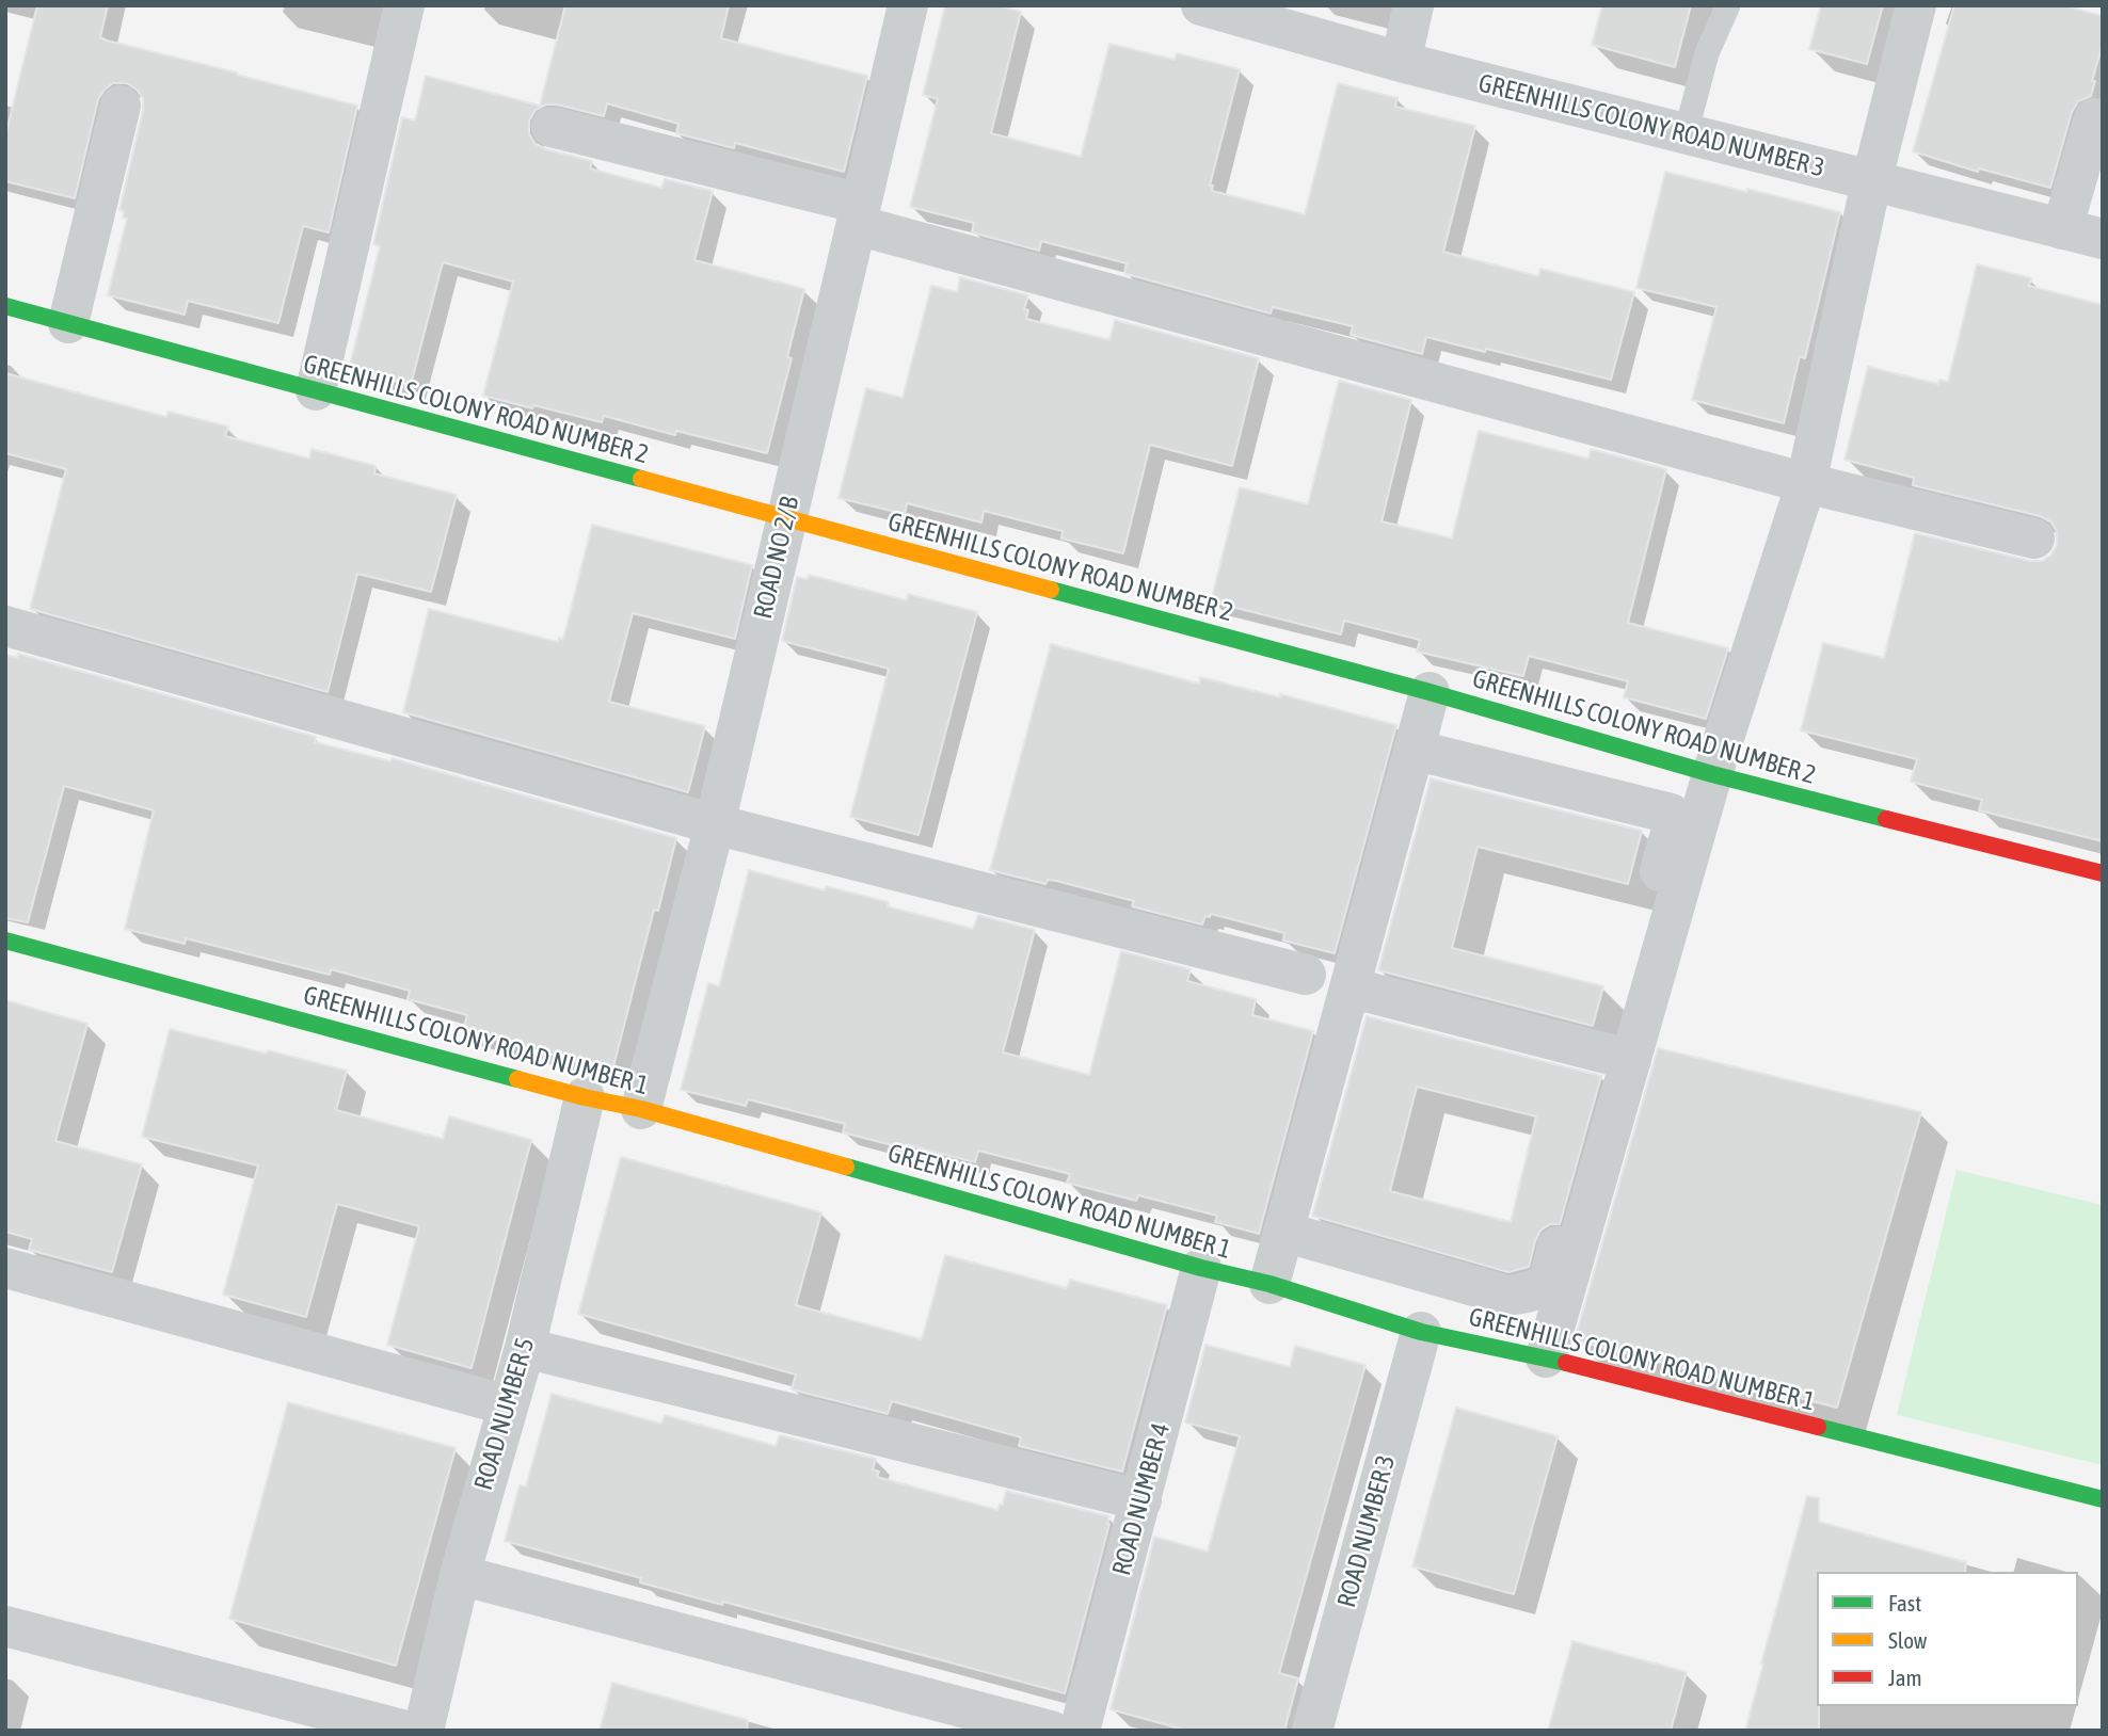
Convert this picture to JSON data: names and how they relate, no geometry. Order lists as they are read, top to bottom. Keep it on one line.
{"streets":{"street":["GREENHILLS COLONY ROAD NUMBER 3","GREENHILLS COLONY ROAD NUMBER 2","ROAD NO 2/B","GREENHILLS COLONY ROAD NUMBER 1","ROAD NUMBER 5","ROAD NUMBER 4","ROAD NUMBER 3"]},"crossings":[["GREENHILLS COLONY ROAD NUMBER 2","ROAD NO 2/B"],["ROAD NO 2/B","GREENHILLS COLONY ROAD NUMBER 1"],["GREENHILLS COLONY ROAD NUMBER 1","ROAD NUMBER 5"],["GREENHILLS COLONY ROAD NUMBER 1","ROAD NUMBER 4"],["GREENHILLS COLONY ROAD NUMBER 1","ROAD NUMBER 3"]],"legend":["Fast","Slow","Jam"]}
